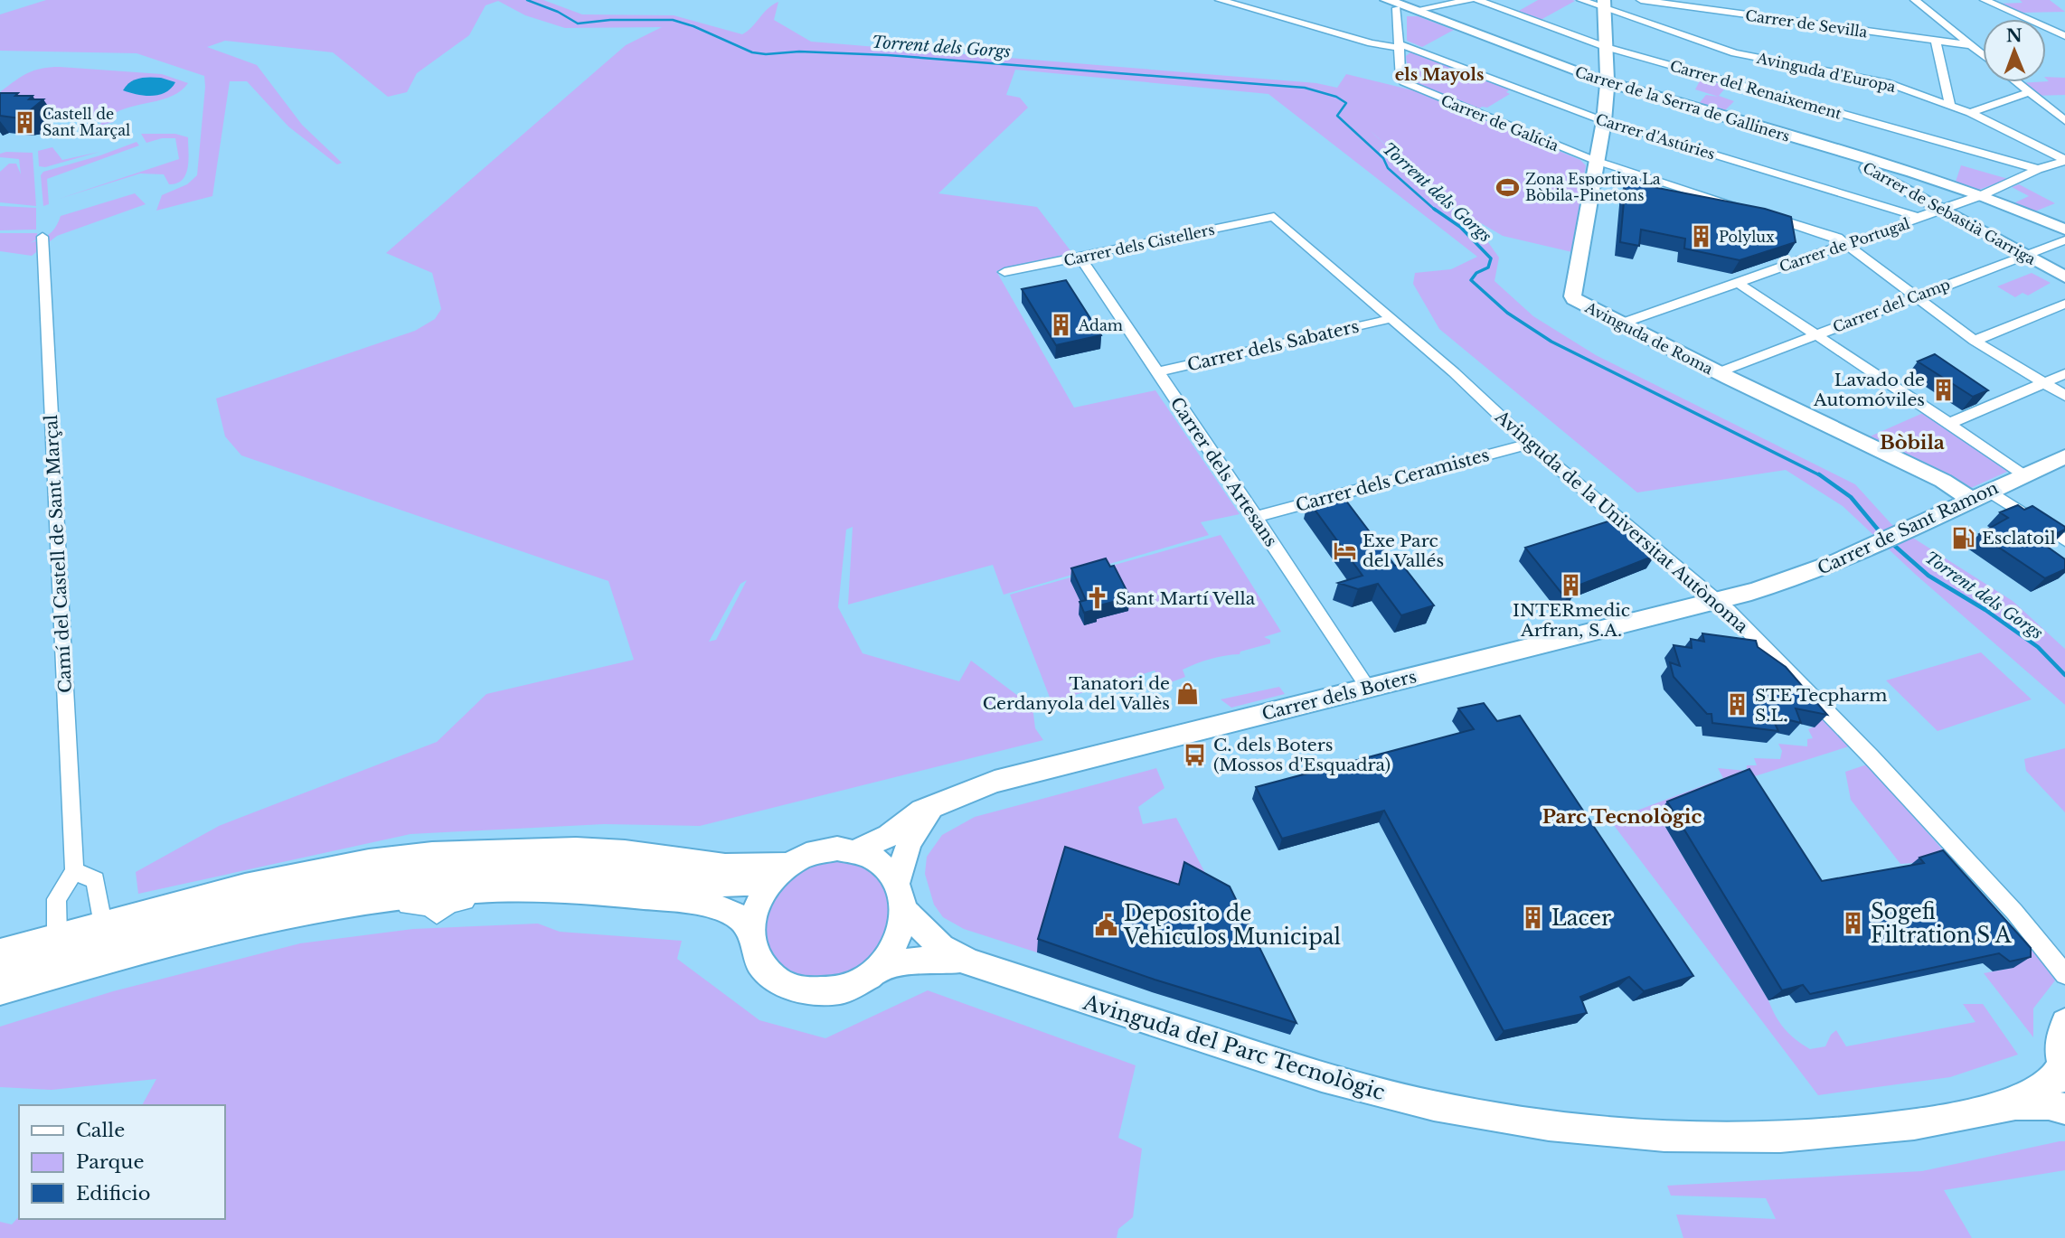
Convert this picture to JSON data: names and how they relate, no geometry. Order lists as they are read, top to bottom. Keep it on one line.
{"streets":{"street":["Carrer de Sevilla","Avinguda d'Europa","Carrer del Renaixement","Carrer de la Serra de Galliners","Carrer de Galícia","Carrer d'Astúries","Carrer de Sebastià Garriga","Carrer dels Cistellers","Carrer de Portugal","Carrer del Camp","Avinguda de Roma","Carrer dels Sabaters","Carrer dels Artesans","Carrer dels Ceramistes","Avinguda de la Universitat Autònoma","Carrer de Sant Ramon","Camí del Castell de Sant Marçal","Carrer dels Boters","Avinguda del Parc Tecnològic"]},"crossings":[["Avinguda d'Europa","Carrer de Portugal"],["Avinguda d'Europa","Avinguda de Roma"],["Carrer del Renaixement","Carrer de Portugal"],["Carrer del Renaixement","Avinguda de Roma"],["Carrer de la Serra de Galliners","Carrer de Galícia"],["Carrer de la Serra de Galliners","Carrer de Sebastià Garriga"],["Carrer de la Serra de Galliners","Avinguda de Roma"],["Carrer de Galícia","Carrer d'Astúries"],["Carrer de Galícia","Carrer de Portugal"],["Carrer de Galícia","Carrer del Camp"],["Carrer de Galícia","Avinguda de Roma"],["Carrer d'Astúries","Carrer de Portugal"],["Carrer d'Astúries","Avinguda de Roma"],["Carrer de Sebastià Garriga","Carrer de Portugal"],["Carrer de Sebastià Garriga","Carrer del Camp"],["Carrer dels Cistellers","Carrer dels Artesans"],["Carrer dels Cistellers","Avinguda de la Universitat Autònoma"],["Carrer de Portugal","Avinguda de Roma"],["Carrer del Camp","Avinguda de Roma"],["Avinguda de Roma","Carrer de Sant Ramon"],["Carrer dels Sabaters","Carrer dels Artesans"],["Carrer dels Sabaters","Avinguda de la Universitat Autònoma"],["Carrer dels Artesans","Carrer dels Ceramistes"],["Carrer dels Artesans","Carrer dels Boters"],["Carrer dels Ceramistes","Avinguda de la Universitat Autònoma"],["Avinguda de la Universitat Autònoma","Carrer dels Boters"],["Carrer de Sant Ramon","Carrer dels Boters"],["Carrer dels Boters","Avinguda del Parc Tecnològic"]],"districts":["els Mayols","Bòbila","Parc Tecnològic"],"water":["Torrent dels Gorgs"],"places":{"building":["Castell de Sant Marçal","Polylux","Adam","Lavado de Automóviles","INTERmedic Arfran, S.A.","STE Tecpharm S.L.","Lacer","Sogefi Filtration S A"],"sports":["Zona Esportiva La Bòbila-Pinetons"],"fuel station":["Esclatoil"],"hotel":["Exe Parc del Vallés"],"church":["Sant Martí Vella"],"shop":["Tanatori de Cerdanyola del Vallès"],"bus stop":["C. dels Boters (Mossos d'Esquadra)"],"public building":["Deposito de Vehiculos Municipal"]},"legend":["Calle","Parque","Edificio"],"north":"top"}
